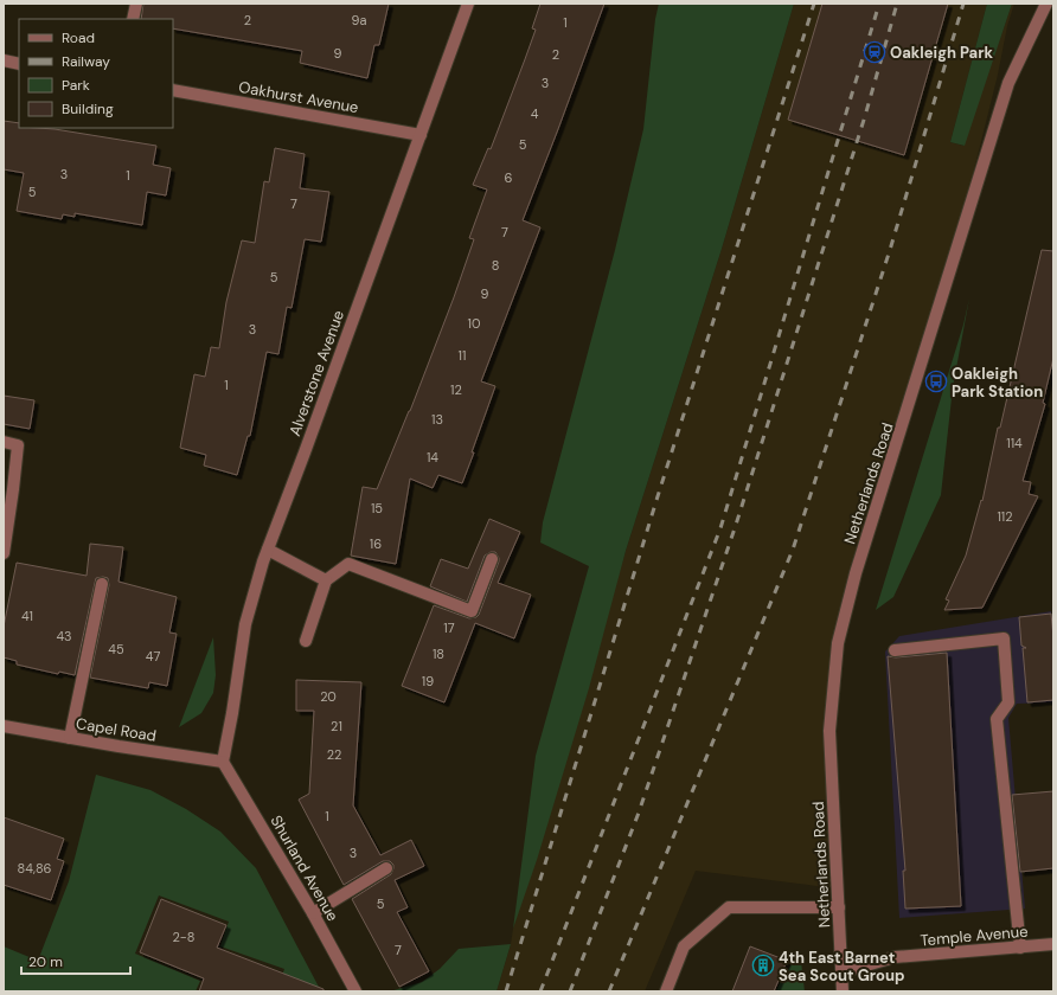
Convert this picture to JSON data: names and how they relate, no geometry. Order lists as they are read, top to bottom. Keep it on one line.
{"streets":{"street":["Oakhurst Avenue","Alverstone Avenue","Netherlands Road","Capel Road","Shurland Avenue","Temple Avenue"]},"crossings":[["Oakhurst Avenue","Alverstone Avenue"],["Alverstone Avenue","Capel Road"],["Alverstone Avenue","Shurland Avenue"],["Netherlands Road","Temple Avenue"],["Capel Road","Shurland Avenue"]],"places":{"station":["Oakleigh Park"],"bus stop":["Oakleigh Park Station"],"building":["4th East Barnet Sea Scout Group"]},"house_numbers":["2","9a","1","9","2","3","4","5","3","1","6","5","7","7","8","5","9","10","3","11","1","12","13","114","14","15","112","16","41","17","43","45","18","47","19","20","21","22","1","3","84,86","5","2-8","7"],"legend":["Road","Railway","Park","Building"],"scale_bar":"20 m"}
